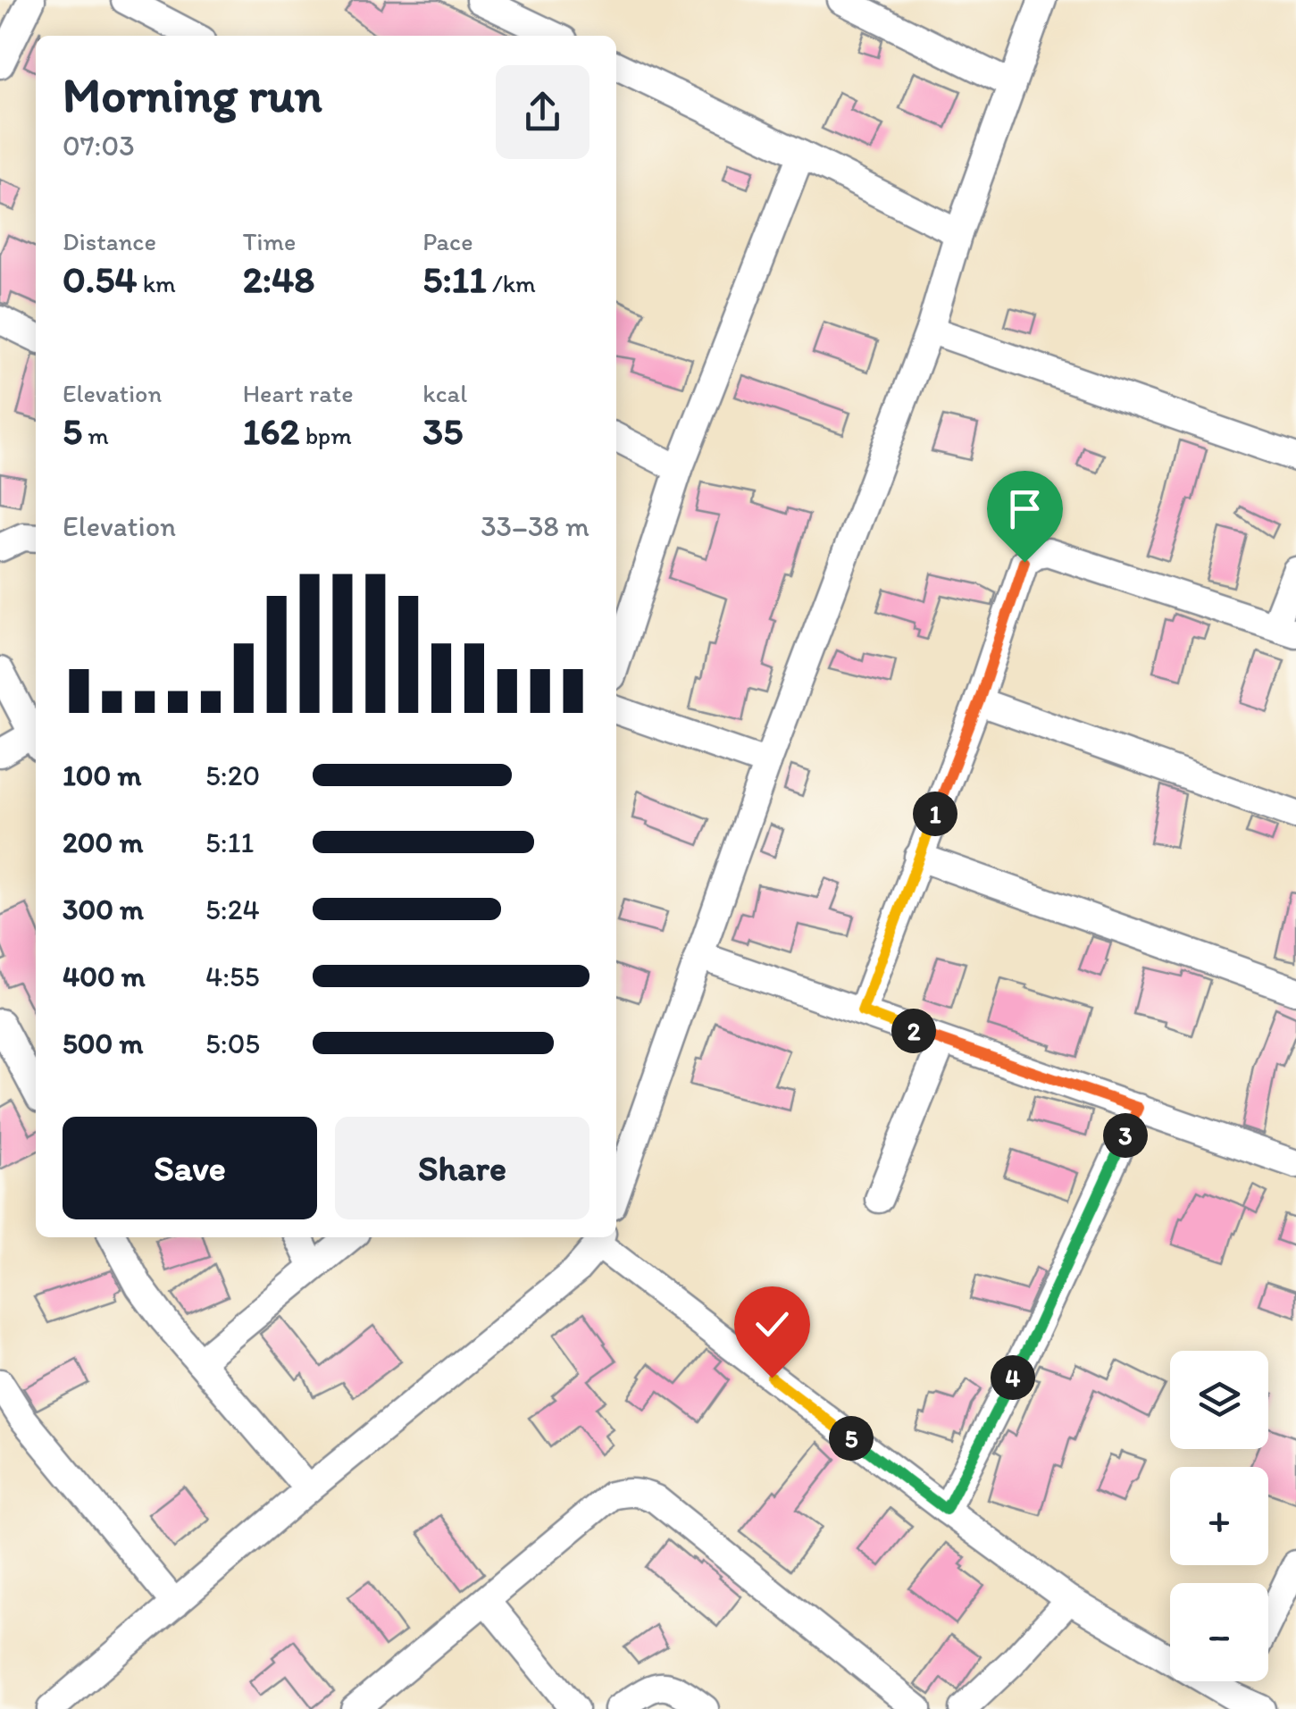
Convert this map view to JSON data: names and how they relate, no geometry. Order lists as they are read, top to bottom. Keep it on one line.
{"page":{"heading":["Morning run","07:03"],"stats":[["Distance","0.54 km"],["Time","2:48"],["Pace","5:11 /km"],["Elevation","5 m"],["Heart rate","162 bpm"],["kcal","35"]],"chart":["Elevation","33–38 m"],"list":[{"name":"100 m","note":"5:20"},{"name":"200 m","note":"5:11"},{"name":"300 m","note":"5:24"},{"name":"400 m","note":"4:55"},{"name":"500 m","note":"5:05"}],"pins":["1","2","3","4","5"],"buttons":["Save","Share"],"map_buttons":["+","−"]}}
